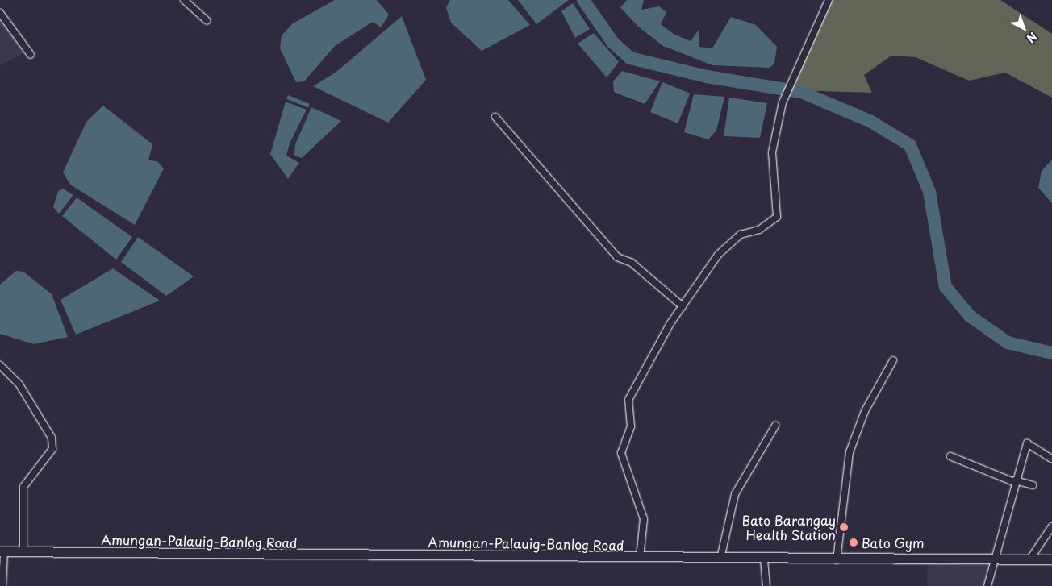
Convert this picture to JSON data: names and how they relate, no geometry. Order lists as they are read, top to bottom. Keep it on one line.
{"streets":{"main road":["Amungan-Palauig-Banlog Road"]},"places":["Bato Barangay Health Station","Bato Gym"],"north":"bottom right"}
